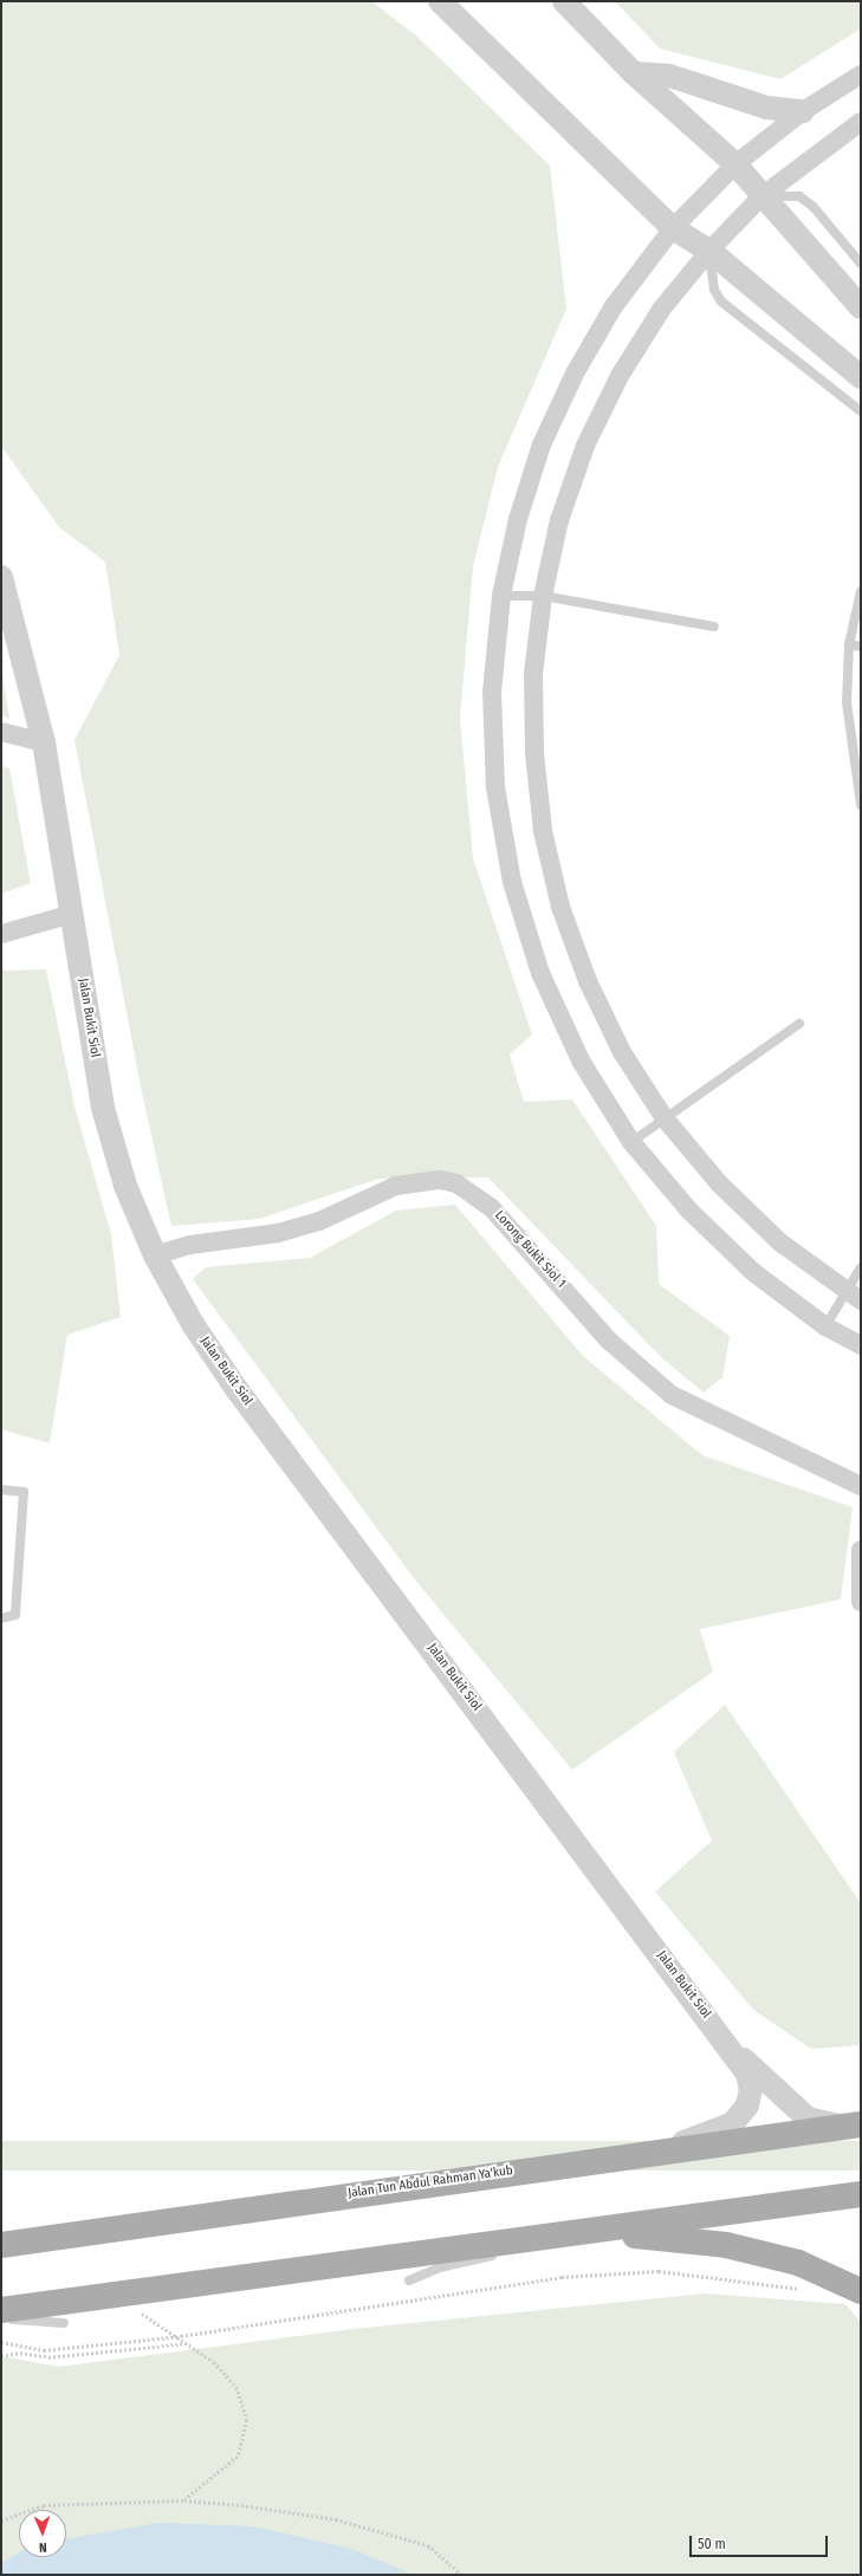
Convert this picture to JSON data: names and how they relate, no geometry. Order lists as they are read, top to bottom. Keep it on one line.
{"streets":{"main road":["Jalan Tun Abdul Rahman Ya'kub"],"street":["Jalan Bukit Siol","Lorong Bukit Siol 1"]},"crossings":[["Jalan Bukit Siol","Lorong Bukit Siol 1"]],"scale_bar":"50 m","north":"bottom"}
